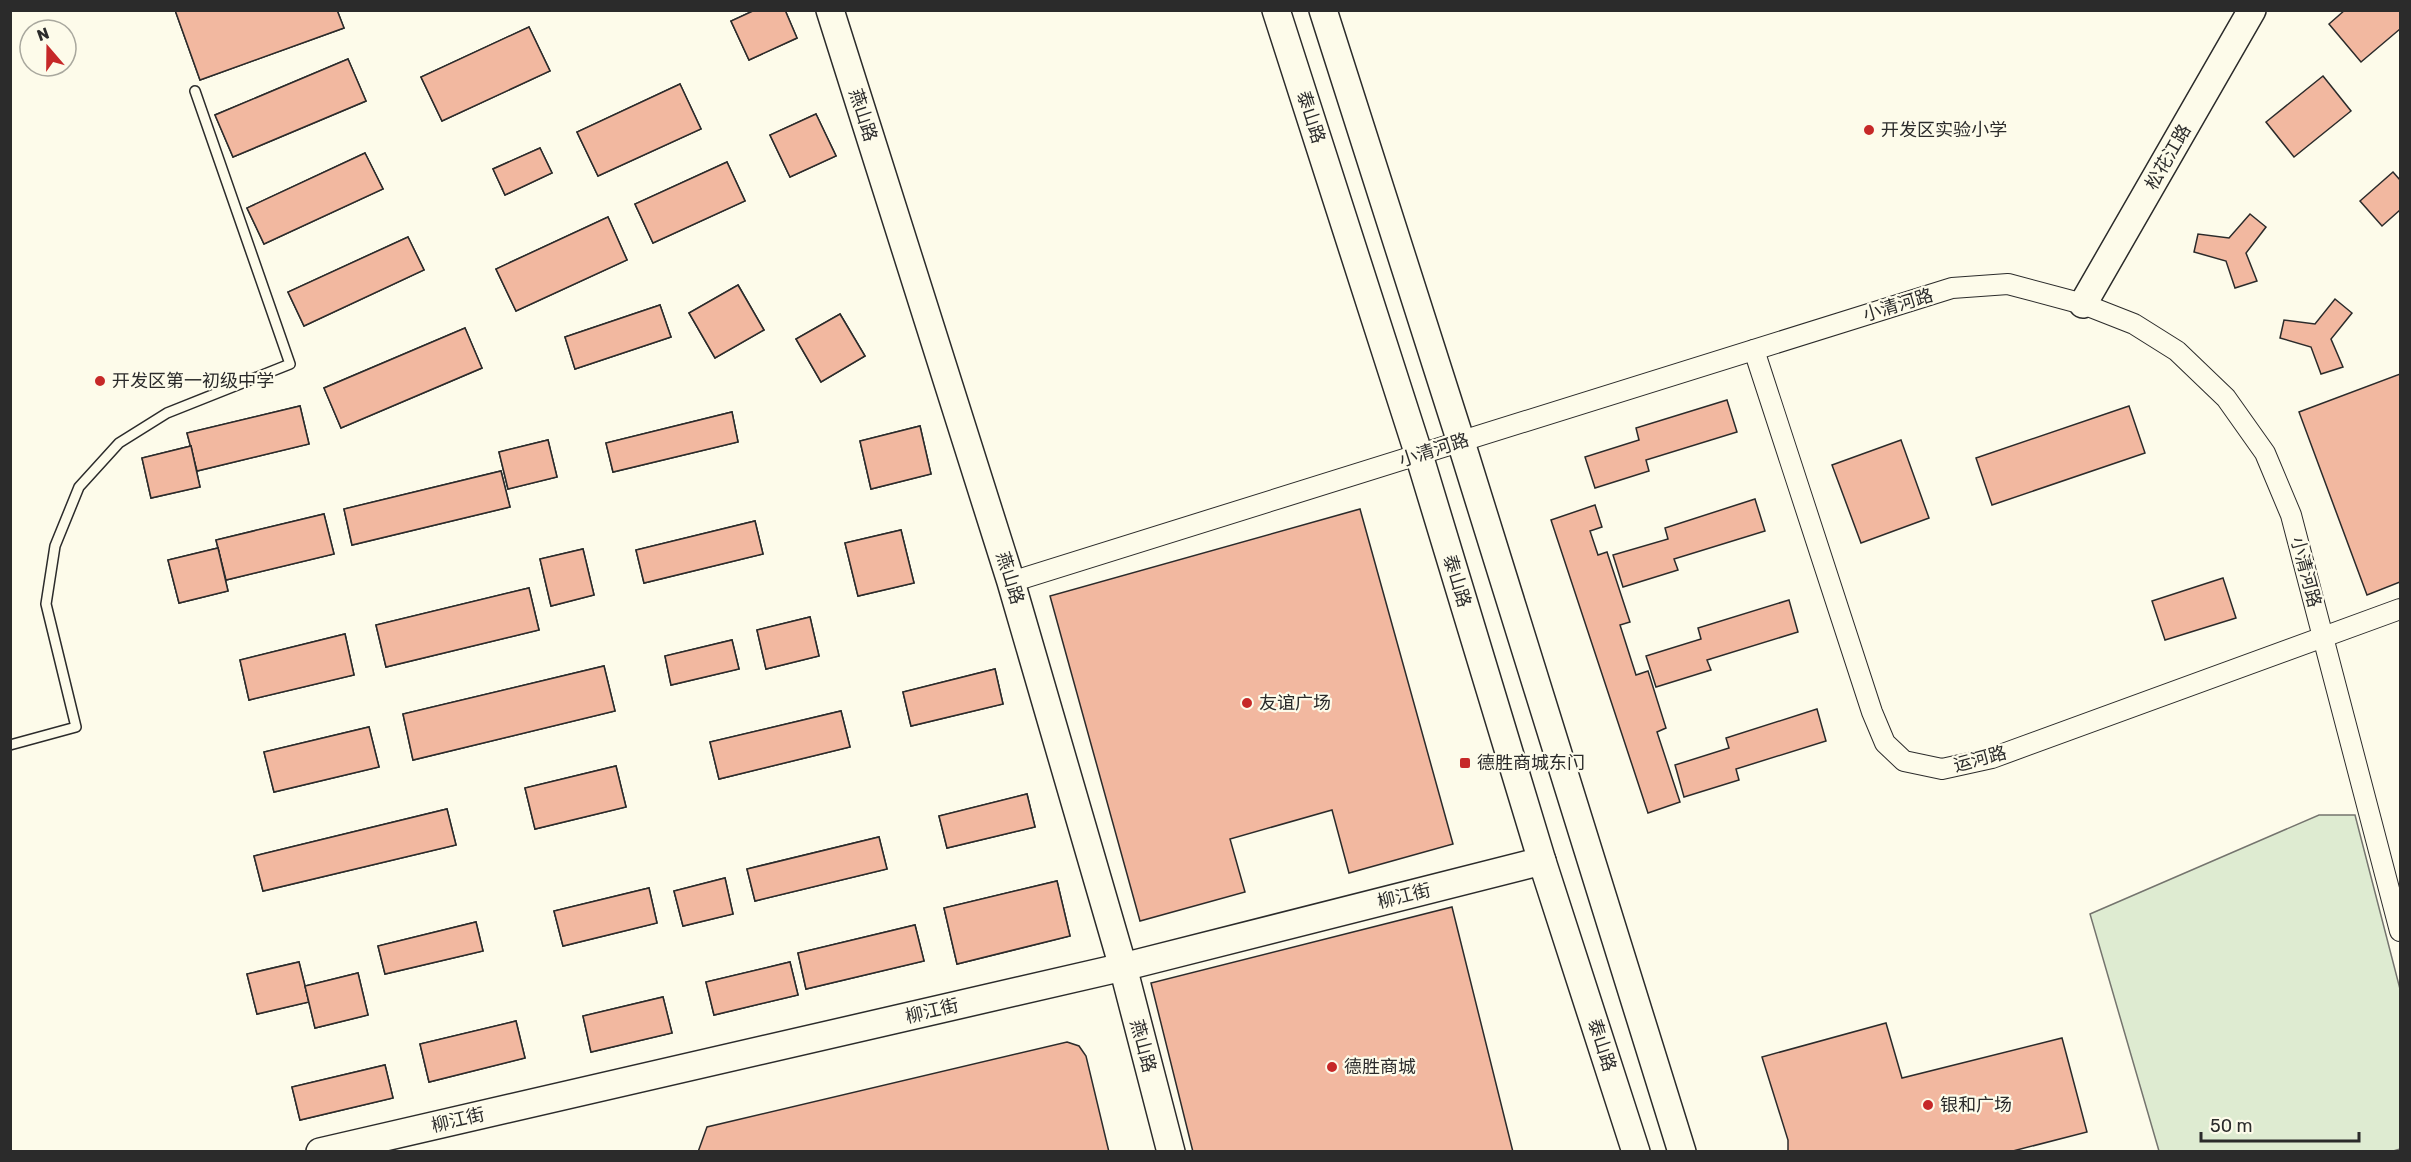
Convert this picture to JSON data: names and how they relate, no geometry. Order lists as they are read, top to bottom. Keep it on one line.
{"streets":{"street":["燕山路","泰山路","松花江路","小清河路","运河路","柳江街"]},"crossings":[["燕山路","小清河路"],["燕山路","柳江街"],["泰山路","小清河路"],["泰山路","柳江街"],["松花江路","小清河路"],["小清河路","运河路"]],"places":{"other":["开发区实验小学","开发区第一初级中学","友谊广场","德胜商城","银和广场"],"transit":["德胜商城东门"]},"scale_bar":"50 m","north":"top"}
